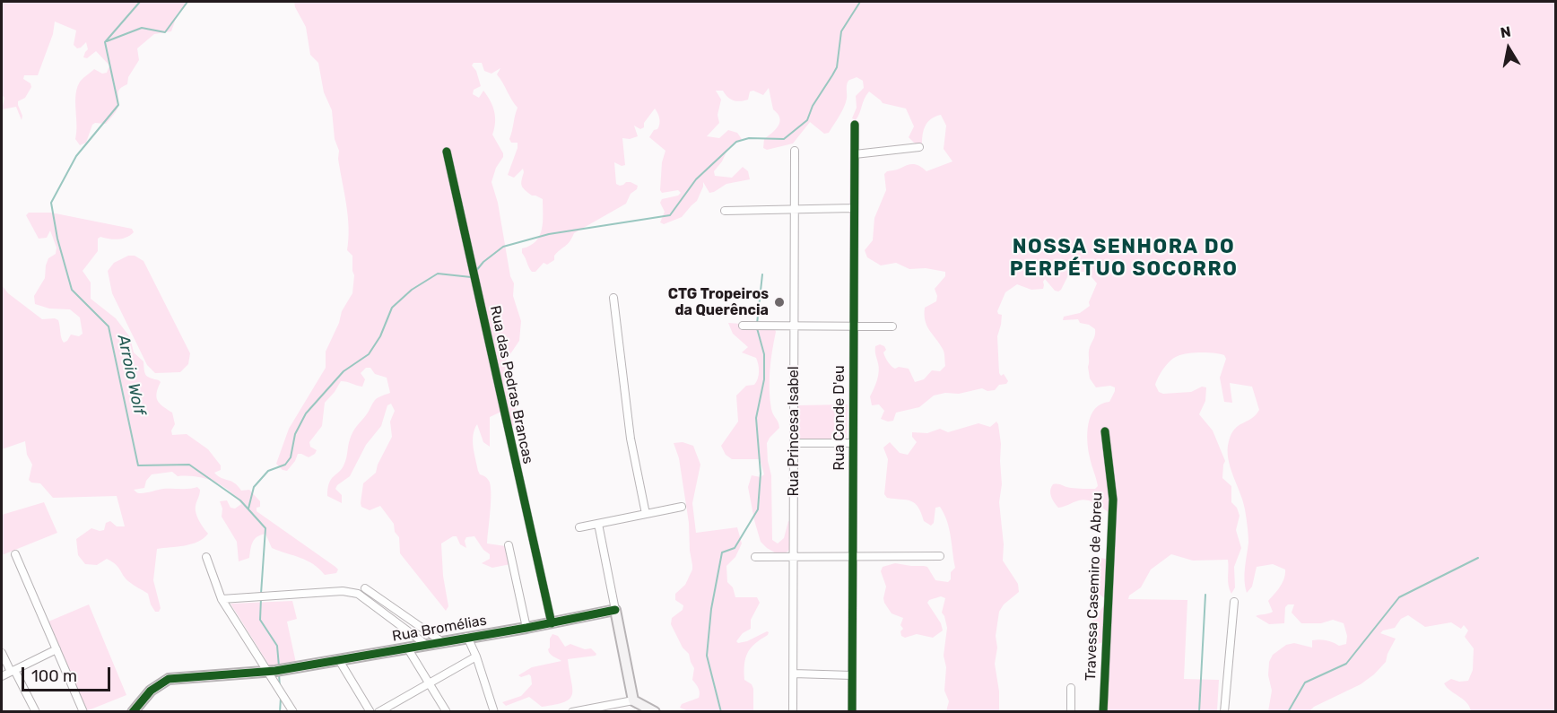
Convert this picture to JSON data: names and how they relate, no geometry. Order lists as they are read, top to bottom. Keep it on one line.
{"streets":{"street":["Rua das Pedras Brancas","Rua Conde D'eu","Rua Princesa Isabel","Travessa Casemiro de Abreu","Rua Bromélias"]},"crossings":[["Rua das Pedras Brancas","Rua Bromélias"]],"districts":["NOSSA SENHORA DO PERPÉTUO SOCORRO"],"water":["Arroio Wolf"],"places":["CTG Tropeiros da Querência"],"scale_bar":"100 m","north":"top"}
